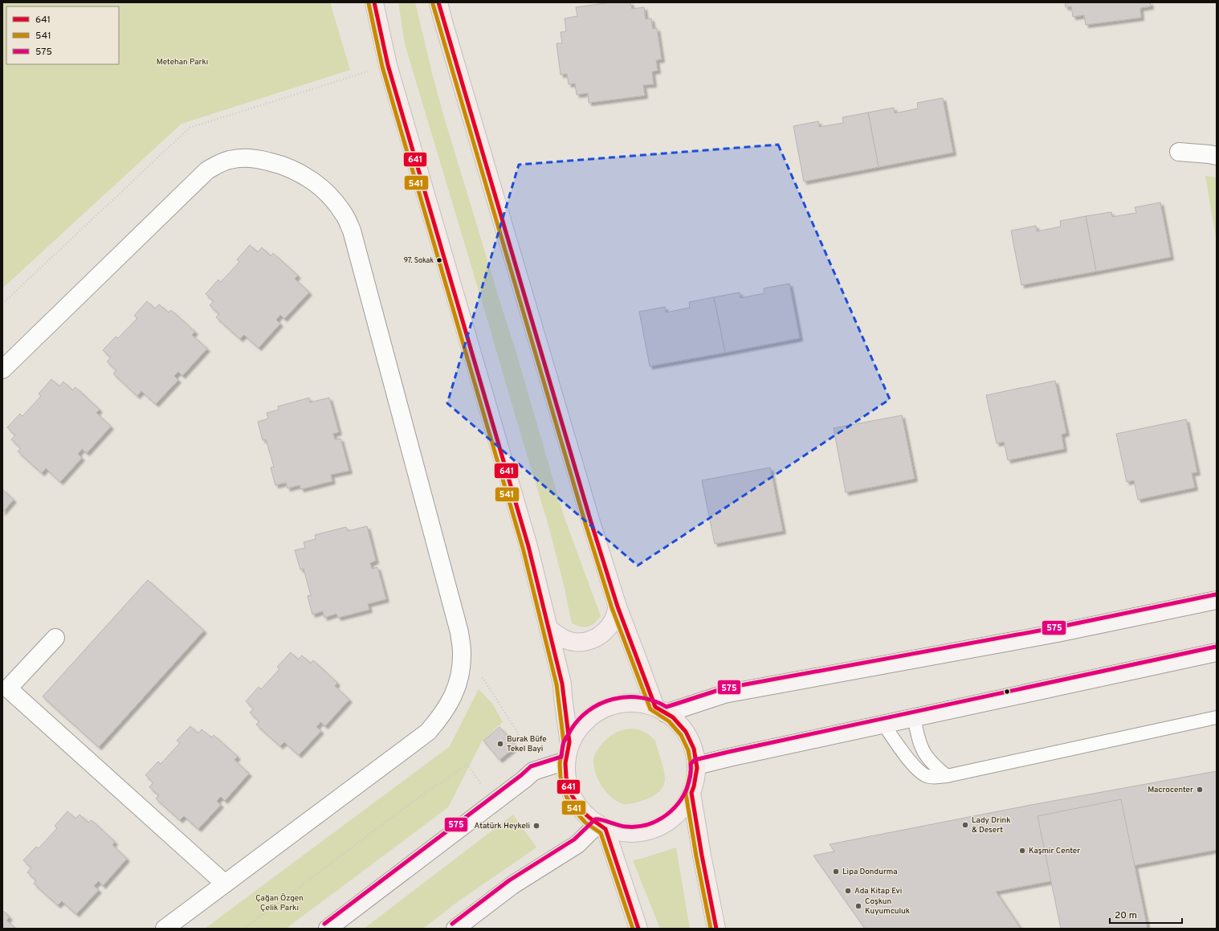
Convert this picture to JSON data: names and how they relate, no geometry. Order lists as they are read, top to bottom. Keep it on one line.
{"parks":["Metehan Parkı","Çağan Özgen Çelik Parkı"],"places":["97. Sokak","Burak Büfe Tekel Bayi","Macrocenter","Lady Drink & Desert","Atatürk Heykeli","Kaşmir Center","Lipa Dondurma","Ada Kitap Evi","Coşkun Kuyumculuk"],"lines":["transit line 641","transit line 541","transit line 575"],"legend":["641","541","575"],"scale_bar":"20 m"}
